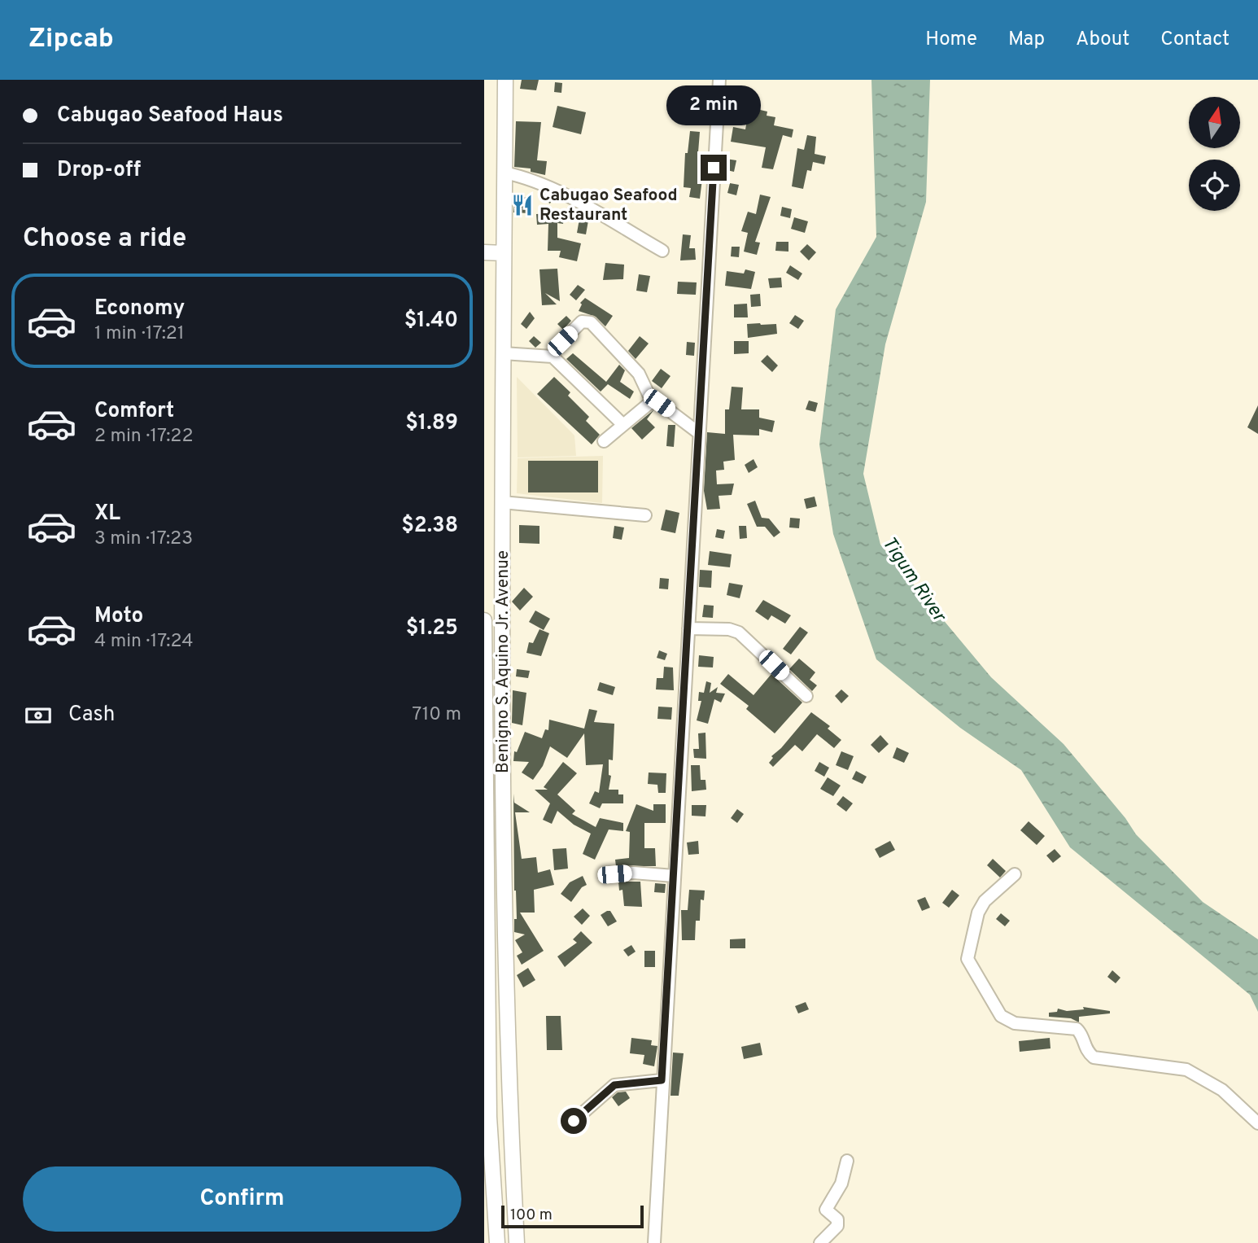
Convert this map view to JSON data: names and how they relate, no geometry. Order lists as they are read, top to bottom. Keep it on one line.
{"streets":{"main road":["Benigno S. Aquino Jr. Avenue"]},"water":["Tigum River"],"places":{"restaurant":["Cabugao Seafood Restaurant"]},"scale_bar":"100 m","north":"top","page":{"header":"Zipcab","nav":["Home","Map","About","Contact"],"banner":["Cabugao Seafood Haus","Drop-off"],"bubble":"2 min","heading":"Choose a ride","list":[{"name":"Economy","note":"1 min · 17:21","value":"$1.40"},{"name":"Comfort","note":"2 min · 17:22","value":"$1.89"},{"name":"XL","note":"3 min · 17:23","value":"$2.38"},{"name":"Moto","note":"4 min · 17:24","value":"$1.25"}],"pay":["Cash","710 m"],"buttons":"Confirm","scale":"100 m"}}
